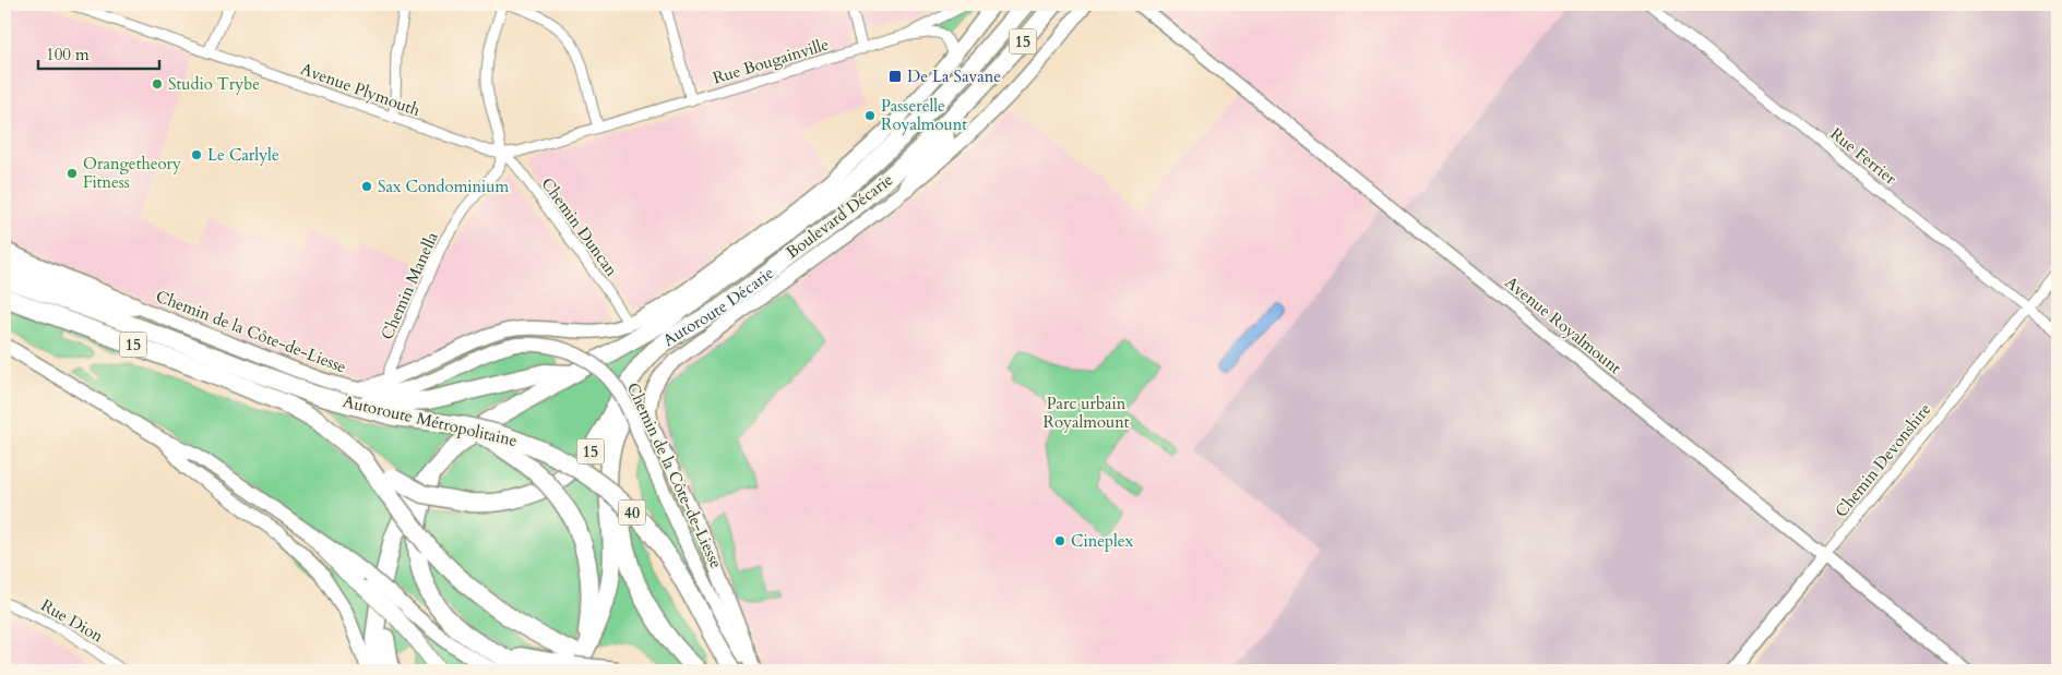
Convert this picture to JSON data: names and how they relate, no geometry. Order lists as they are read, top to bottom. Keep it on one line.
{"streets":{"highway":["15","Autoroute Décarie","Autoroute Métropolitaine","40"],"main road":["Boulevard Décarie","Chemin de la Côte-de-Liesse"],"street":["Rue Bougainville","Avenue Plymouth","Rue Ferrier","Chemin Duncan","Chemin Manella","Avenue Royalmount","Chemin Devonshire","Rue Dion"]},"crossings":[["15","Autoroute Décarie"],["15","Autoroute Métropolitaine"],["Rue Bougainville","Avenue Plymouth"],["Rue Bougainville","Boulevard Décarie"],["Avenue Plymouth","Chemin Duncan"],["Avenue Plymouth","Chemin Manella"],["Rue Ferrier","Chemin Devonshire"],["Boulevard Décarie","Chemin Duncan"],["Boulevard Décarie","Chemin Manella"],["Boulevard Décarie","Chemin de la Côte-de-Liesse"],["Chemin Duncan","Chemin Manella"],["Autoroute Décarie","Autoroute Métropolitaine"],["Avenue Royalmount","Chemin Devonshire"]],"parks":["Parc urbain Royalmount"],"places":{"transit":["De La Savane"],"other":["Studio Trybe","Passerelle Royalmount","Le Carlyle","Orangetheory Fitness","Sax Condominium","Cineplex"]},"scale_bar":"100 m"}
